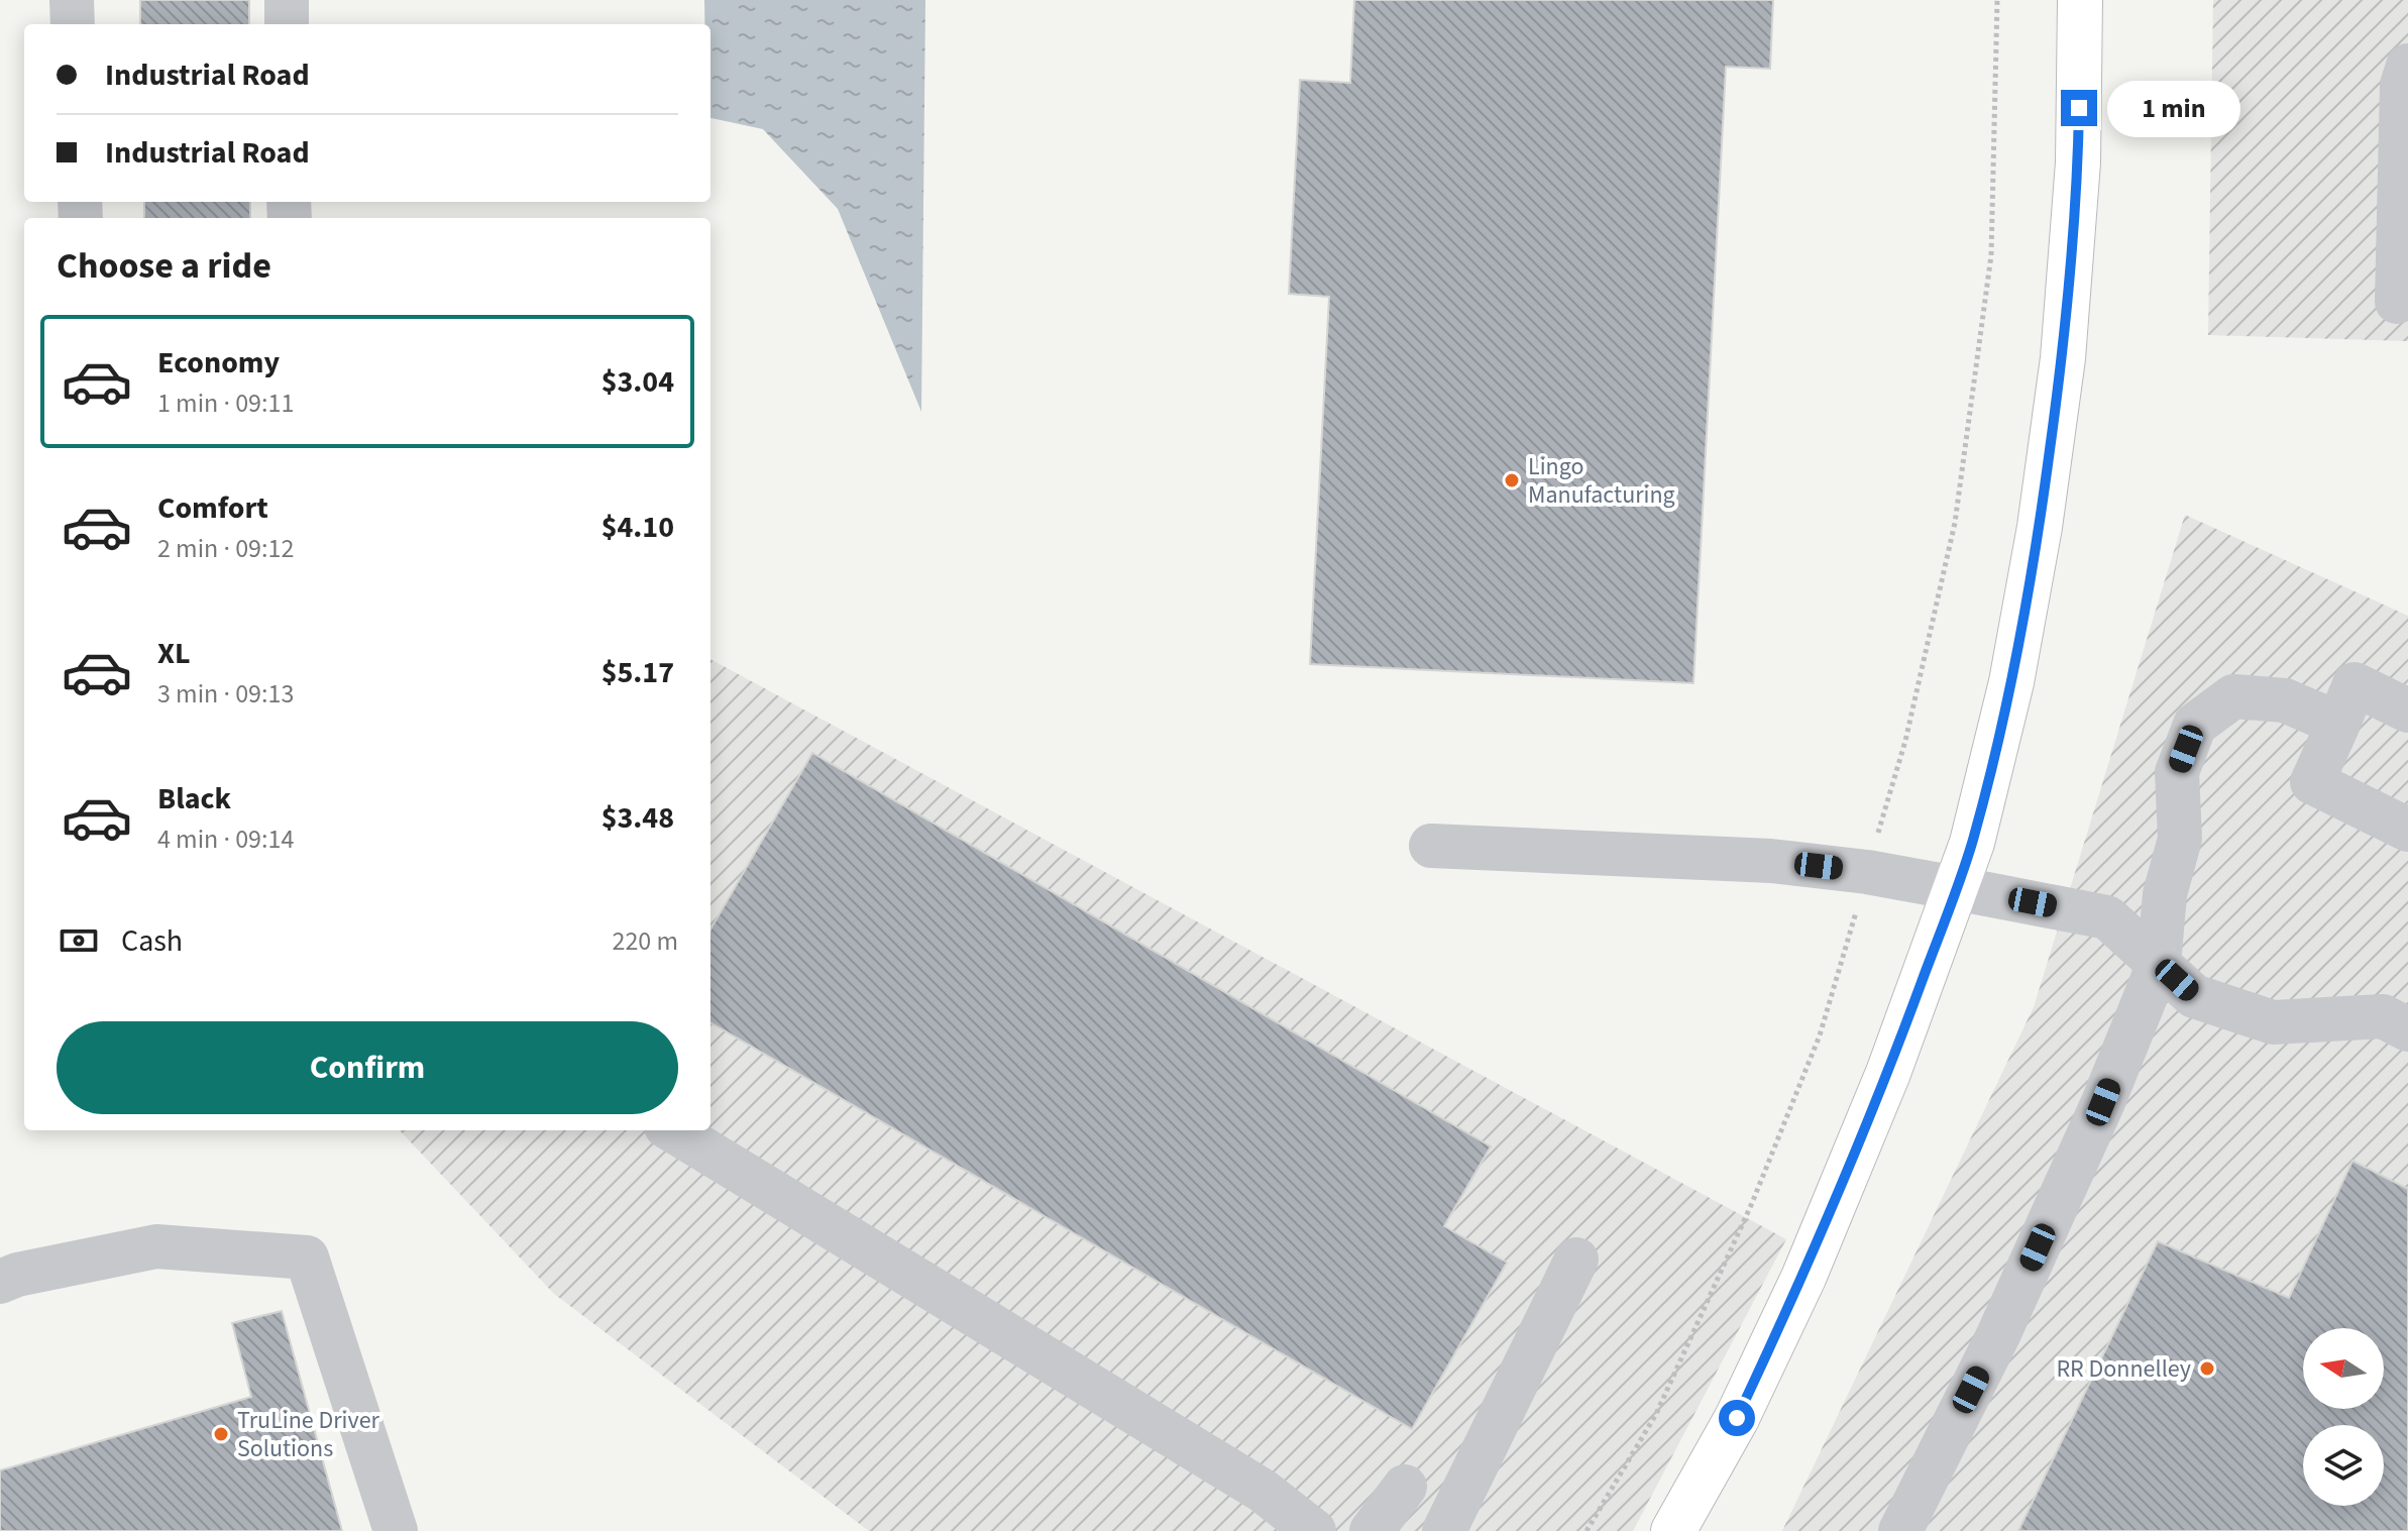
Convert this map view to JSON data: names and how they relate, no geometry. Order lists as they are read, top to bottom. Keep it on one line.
{"places":["Lingo Manufacturing","RR Donnelley","TruLine Driver Solutions"],"north":"left","page":{"banner":["Industrial Road","Industrial Road"],"bubble":"1 min","heading":"Choose a ride","list":[{"name":"Economy","note":"1 min · 09:11","value":"$3.04"},{"name":"Comfort","note":"2 min · 09:12","value":"$4.10"},{"name":"XL","note":"3 min · 09:13","value":"$5.17"},{"name":"Black","note":"4 min · 09:14","value":"$3.48"}],"pay":["Cash","220 m"],"buttons":"Confirm"}}
